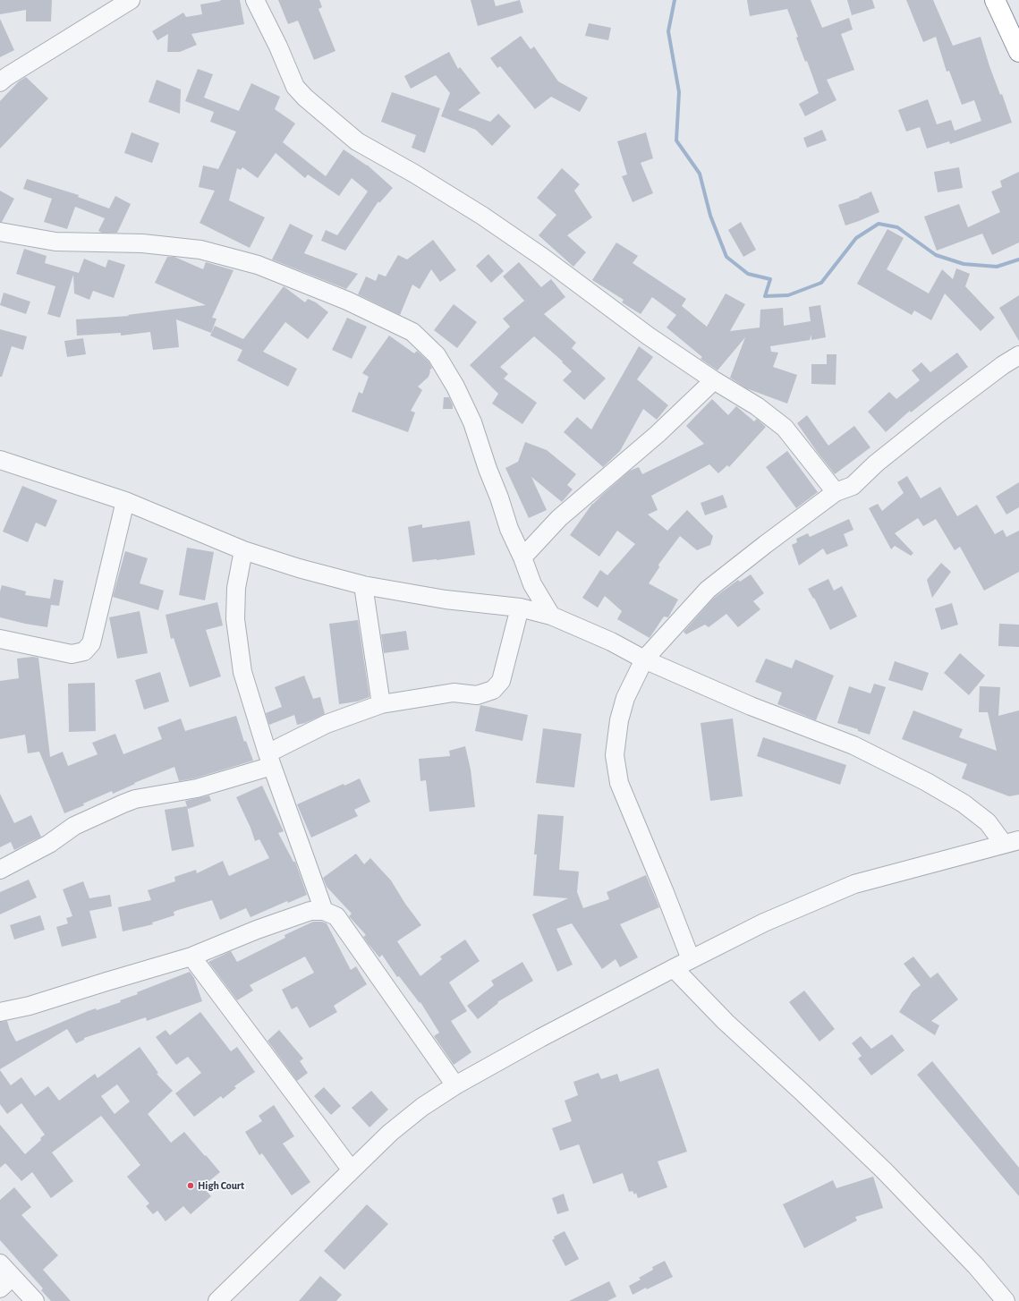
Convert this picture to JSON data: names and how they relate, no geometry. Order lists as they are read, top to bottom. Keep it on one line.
{"places":["High Court"]}
